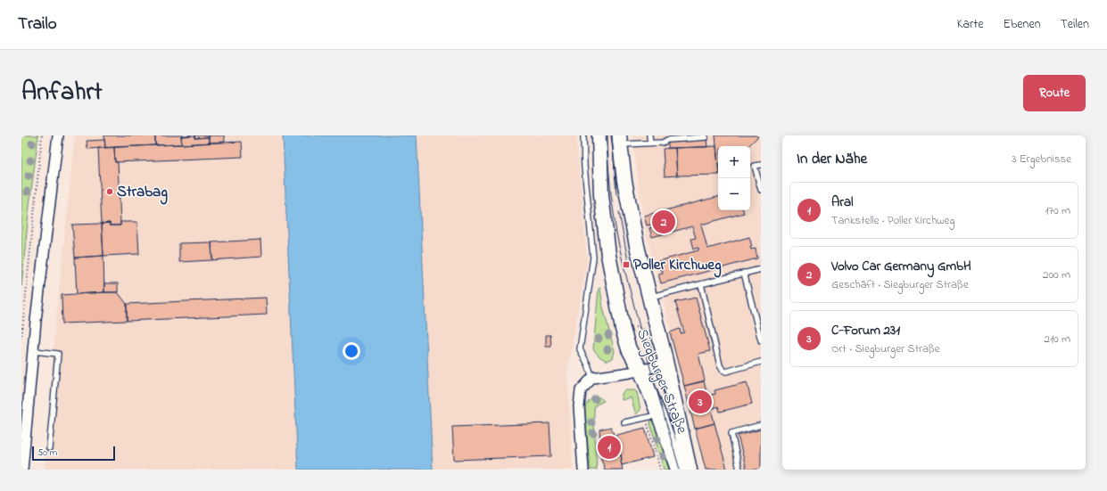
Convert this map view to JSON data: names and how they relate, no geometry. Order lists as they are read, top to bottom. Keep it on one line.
{"streets":{"main road":["Siegburger Straße"]},"places":{"other":["Strabag"],"transit":["Poller Kirchweg"]},"scale_bar":"50 m","page":{"header":"Trailo","nav":["Karte","Ebenen","Teilen"],"title":"Anfahrt","buttons":"Route","heading":["In der Nähe","3 Ergebnisse"],"map_buttons":["+","−"],"list":[{"mark":"1","name":"Aral","note":"Tankstelle · Poller Kirchweg","value":"170 m"},{"mark":"2","name":"Volvo Car Germany GmbH","note":"Geschäft · Siegburger Straße","value":"200 m"},{"mark":"3","name":"C-Forum 231","note":"Ort · Siegburger Straße","value":"210 m"}],"pins":["2","3","1"],"scale":"50 m"}}
